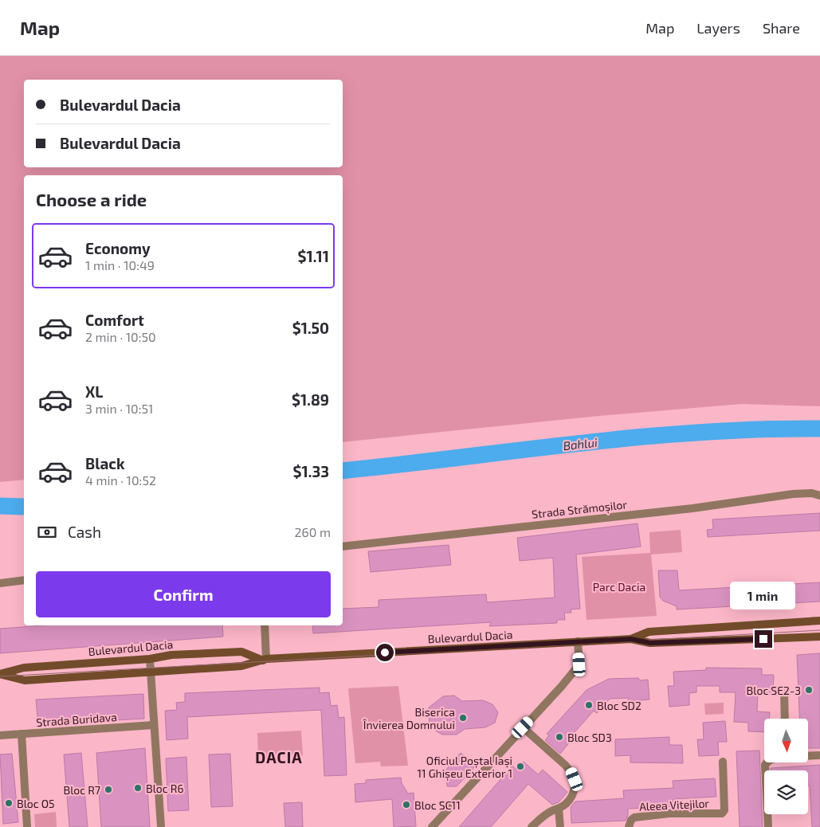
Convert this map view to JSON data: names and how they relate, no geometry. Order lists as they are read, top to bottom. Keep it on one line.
{"streets":{"street":["Strada Strămoșilor","Bulevardul Dacia","Strada Buridava","Aleea Vitejilor"]},"districts":["DACIA"],"water":["Bahlui"],"parks":["Parc Dacia"],"places":["Bloc SE2-3","Bloc SD2","Biserica Învierea Domnului","Bloc SD3","Oficiul Poștal Iași 11 Ghișeu Exterior 1","Bloc R6","Bloc R7","Bloc O5","Bloc SC11"],"north":"bottom","page":{"header":"Map","nav":["Map","Layers","Share"],"banner":["Bulevardul Dacia","Bulevardul Dacia"],"heading":"Choose a ride","list":[{"name":"Economy","note":"1 min · 10:49","value":"$1.11"},{"name":"Comfort","note":"2 min · 10:50","value":"$1.50"},{"name":"XL","note":"3 min · 10:51","value":"$1.89"},{"name":"Black","note":"4 min · 10:52","value":"$1.33"}],"pay":["Cash","260 m"],"buttons":"Confirm","bubble":"1 min"}}
